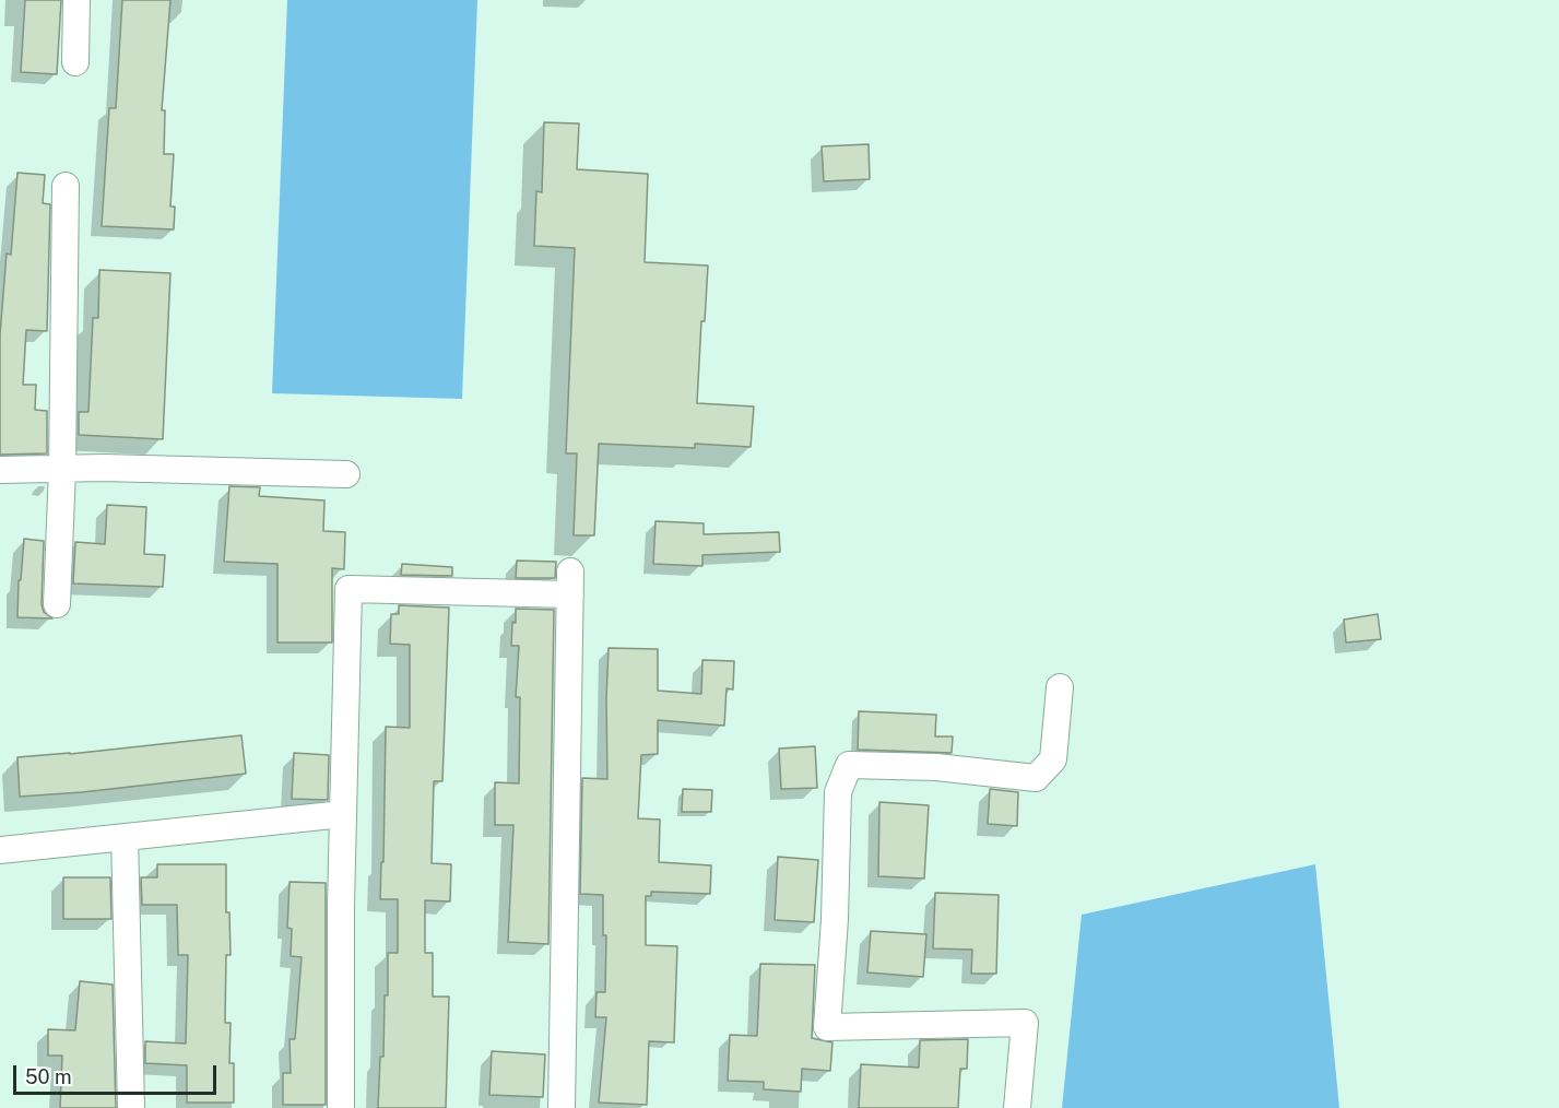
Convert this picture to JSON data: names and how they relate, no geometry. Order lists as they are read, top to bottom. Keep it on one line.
{"scale_bar":"50 m"}
